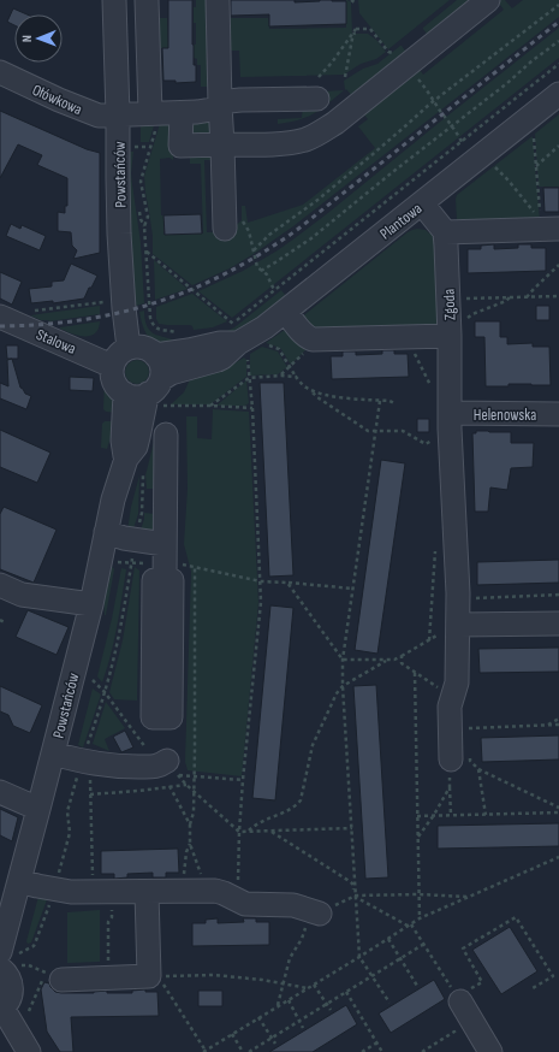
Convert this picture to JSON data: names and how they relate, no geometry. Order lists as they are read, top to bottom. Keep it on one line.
{"streets":{"street":["Ołówkowa","Powstańców","Plantowa","Zgoda","Stalowa","Helenowska"]},"crossings":[["Ołówkowa","Powstańców"],["Powstańców","Plantowa"],["Powstańców","Stalowa"],["Plantowa","Stalowa"],["Zgoda","Helenowska"]],"north":"left"}
